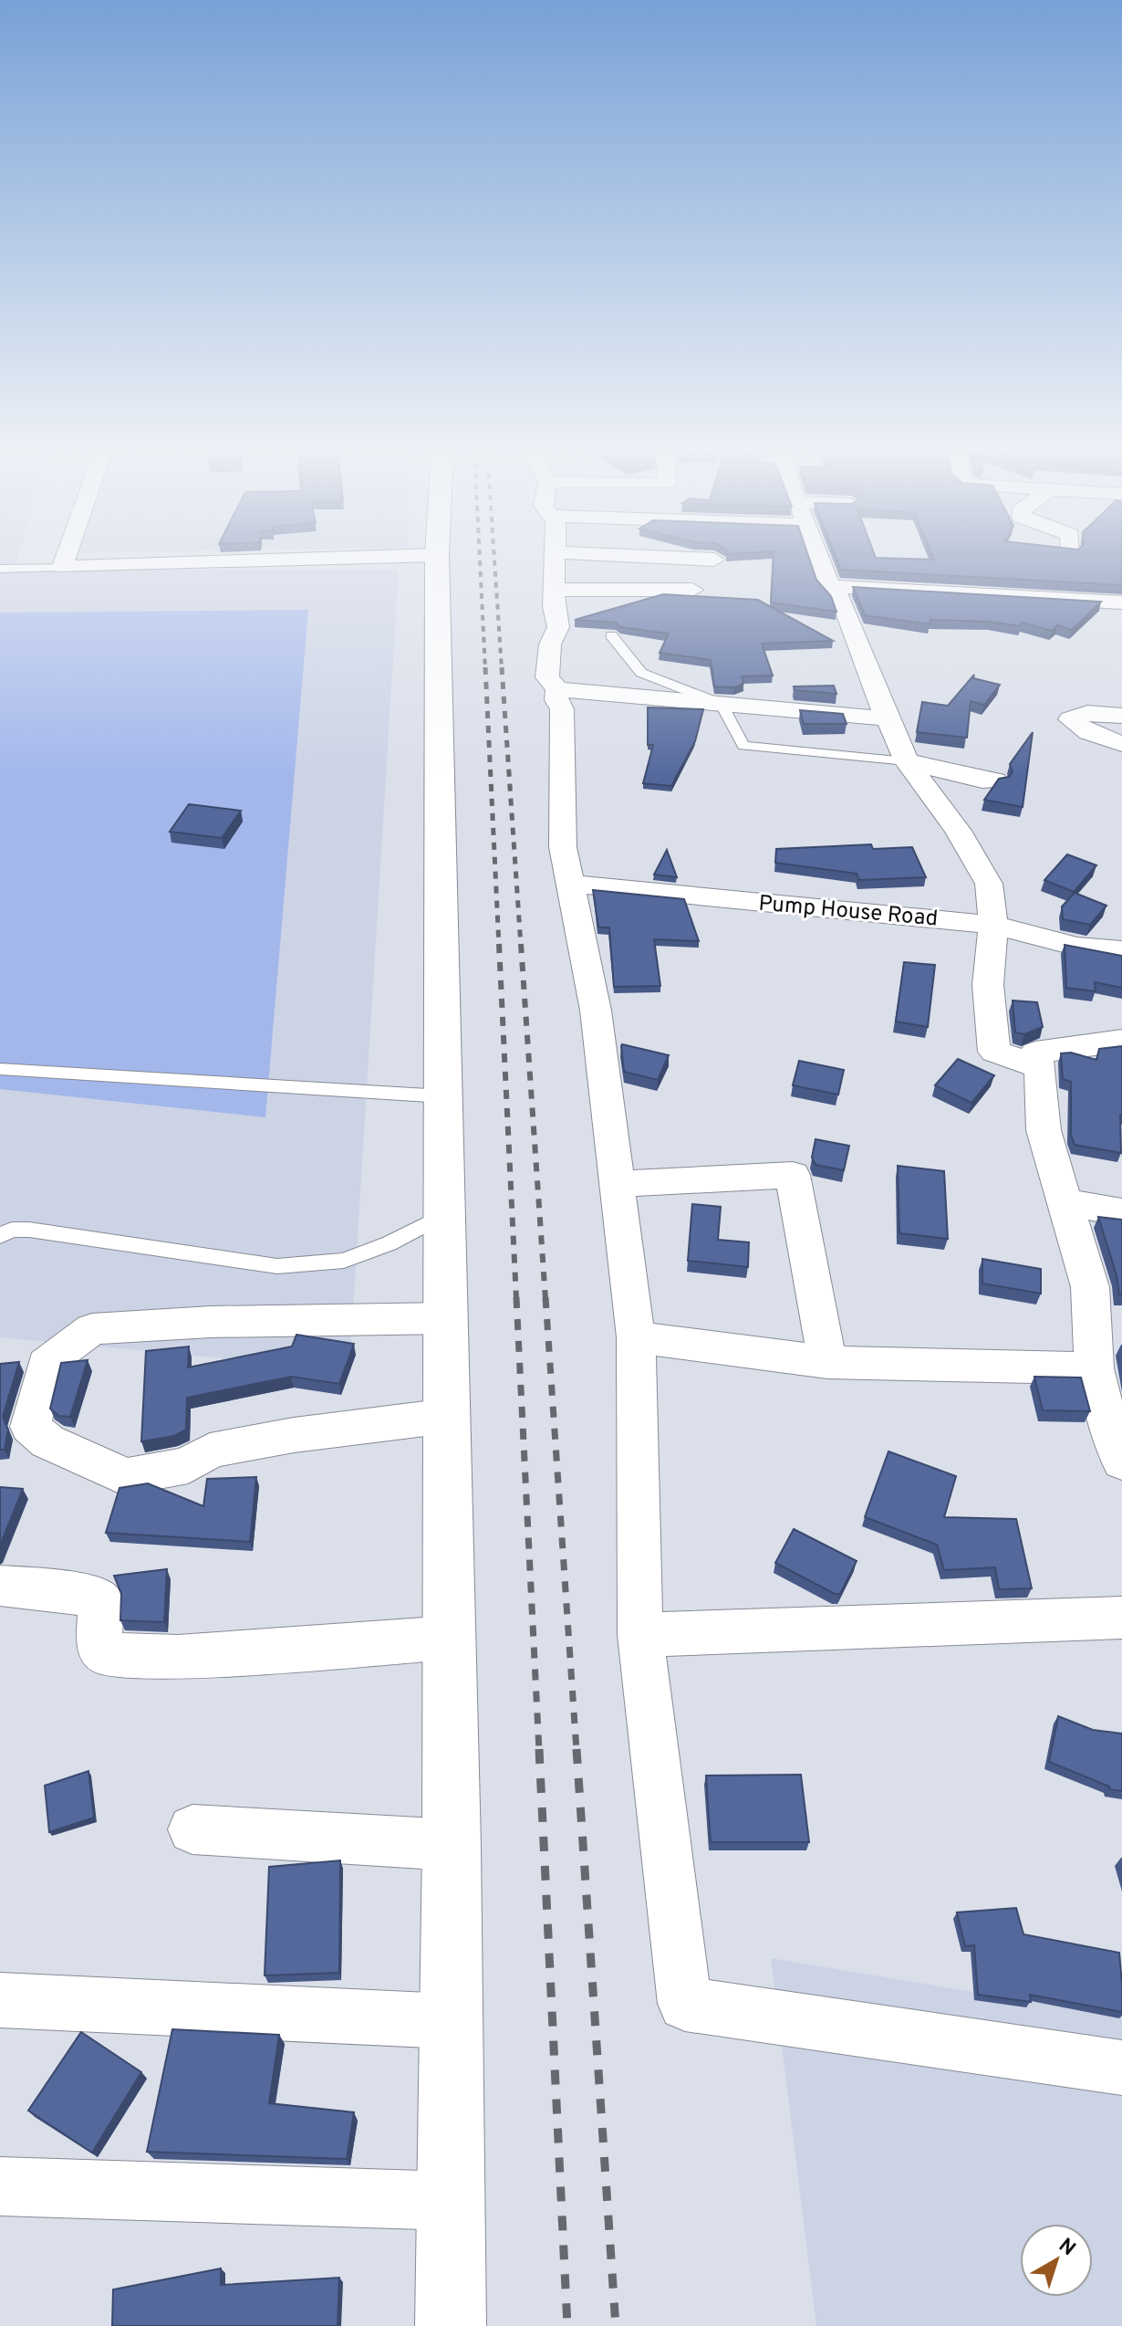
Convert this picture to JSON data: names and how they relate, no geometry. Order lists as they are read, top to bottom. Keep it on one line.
{"streets":{"street":["Pump House Road"]},"north":"top right"}
